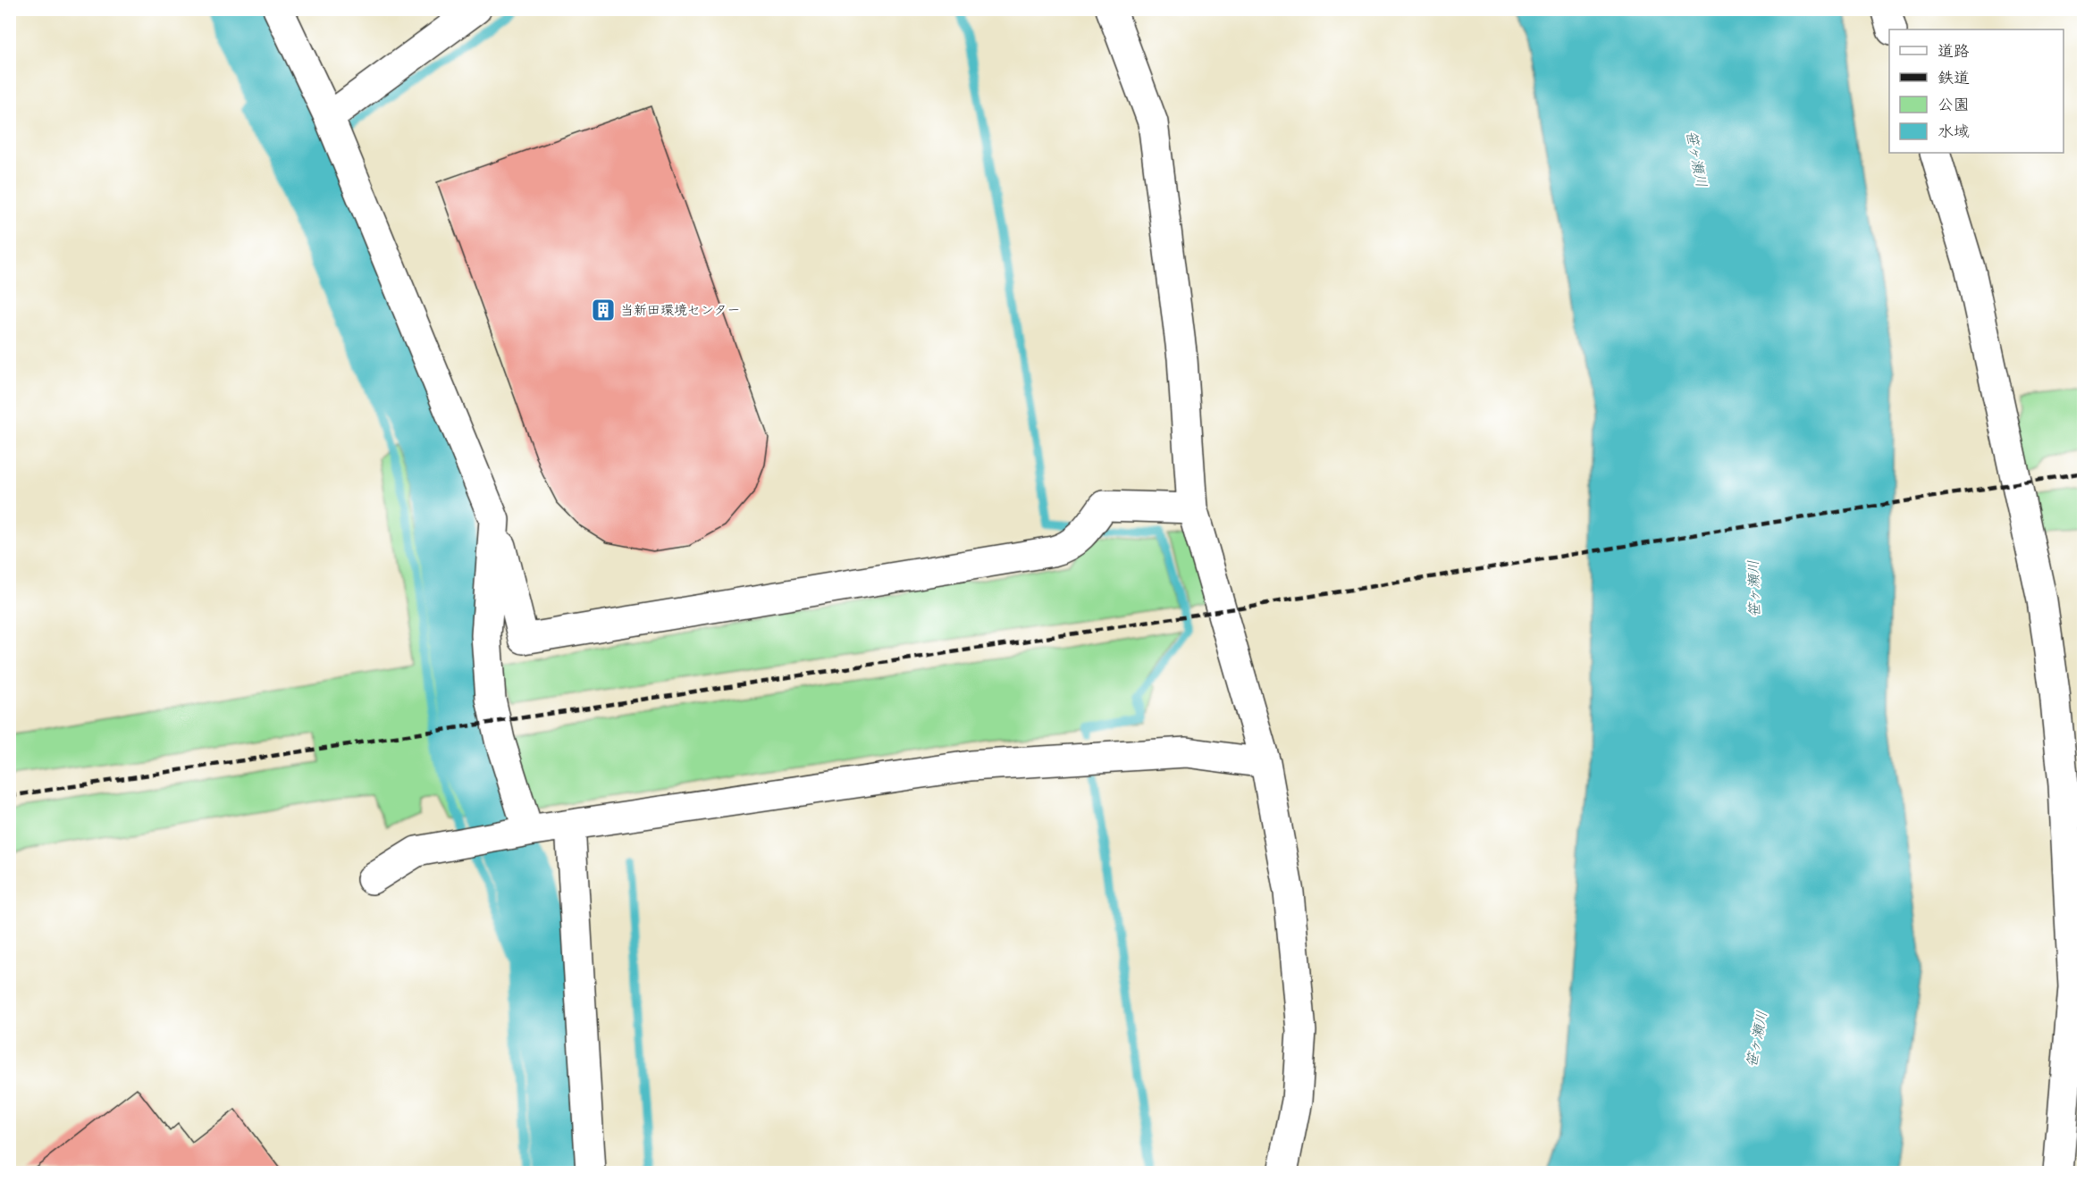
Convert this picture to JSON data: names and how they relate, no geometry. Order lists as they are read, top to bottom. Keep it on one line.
{"water":["笹ヶ瀬川"],"places":{"building":["当新田環境センター"]},"legend":["道路","鉄道","公園","水域"]}
